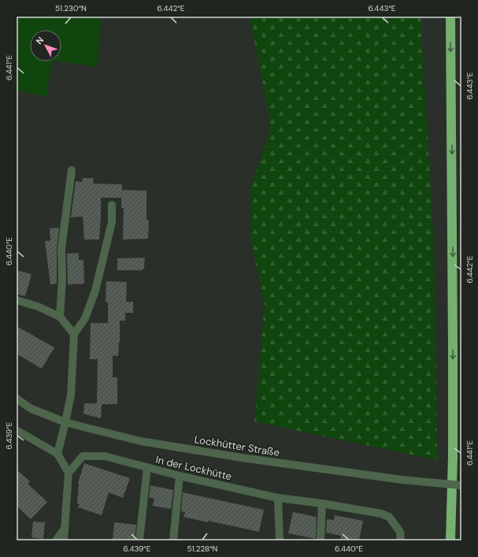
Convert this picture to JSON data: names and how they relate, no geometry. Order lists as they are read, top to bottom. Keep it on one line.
{"streets":{"street":["Lockhütter Straße","In der Lockhütte"]},"north":"top left","coordinates":["51.230°N","6.442°E","6.443°E","6.441°E","6.440°E","6.439°E","51.228°N"]}
